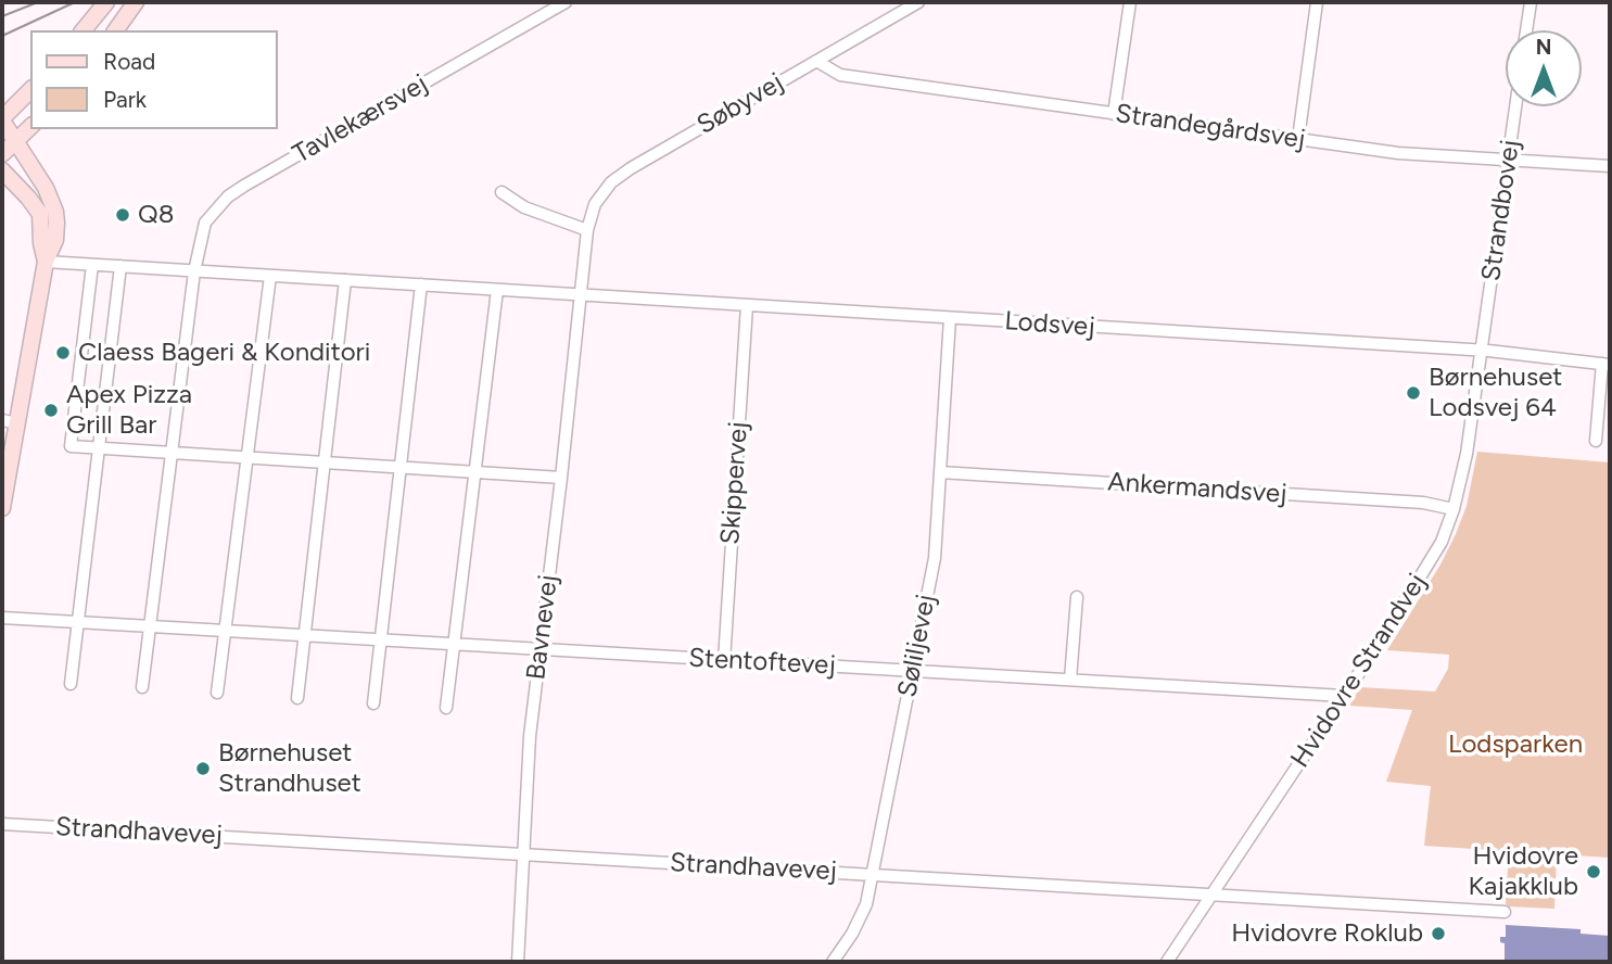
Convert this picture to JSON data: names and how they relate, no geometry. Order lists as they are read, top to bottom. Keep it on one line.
{"streets":{"street":["Søbyvej","Tavlekærsvej","Strandegårdsvej","Strandbovej","Lodsvej","Skippervej","Ankermandsvej","Bavnevej","Søliljevej","Stentoftevej","Hvidovre Strandvej","Strandhavevej"]},"crossings":[["Søbyvej","Strandegårdsvej"],["Søbyvej","Lodsvej"],["Søbyvej","Bavnevej"],["Tavlekærsvej","Lodsvej"],["Strandegårdsvej","Strandbovej"],["Strandbovej","Lodsvej"],["Strandbovej","Hvidovre Strandvej"],["Lodsvej","Skippervej"],["Lodsvej","Bavnevej"],["Lodsvej","Søliljevej"],["Lodsvej","Hvidovre Strandvej"],["Skippervej","Stentoftevej"],["Ankermandsvej","Søliljevej"],["Ankermandsvej","Hvidovre Strandvej"],["Bavnevej","Stentoftevej"],["Bavnevej","Strandhavevej"],["Søliljevej","Stentoftevej"],["Søliljevej","Strandhavevej"],["Stentoftevej","Hvidovre Strandvej"],["Hvidovre Strandvej","Strandhavevej"]],"parks":["Lodsparken"],"places":["Q8","Claess Bageri & Konditori","Børnehuset Lodsvej 64","Apex Pizza Grill Bar","Børnehuset Strandhuset","Hvidovre Kajakklub","Hvidovre Roklub"],"legend":["Road","Park"],"north":"top"}
